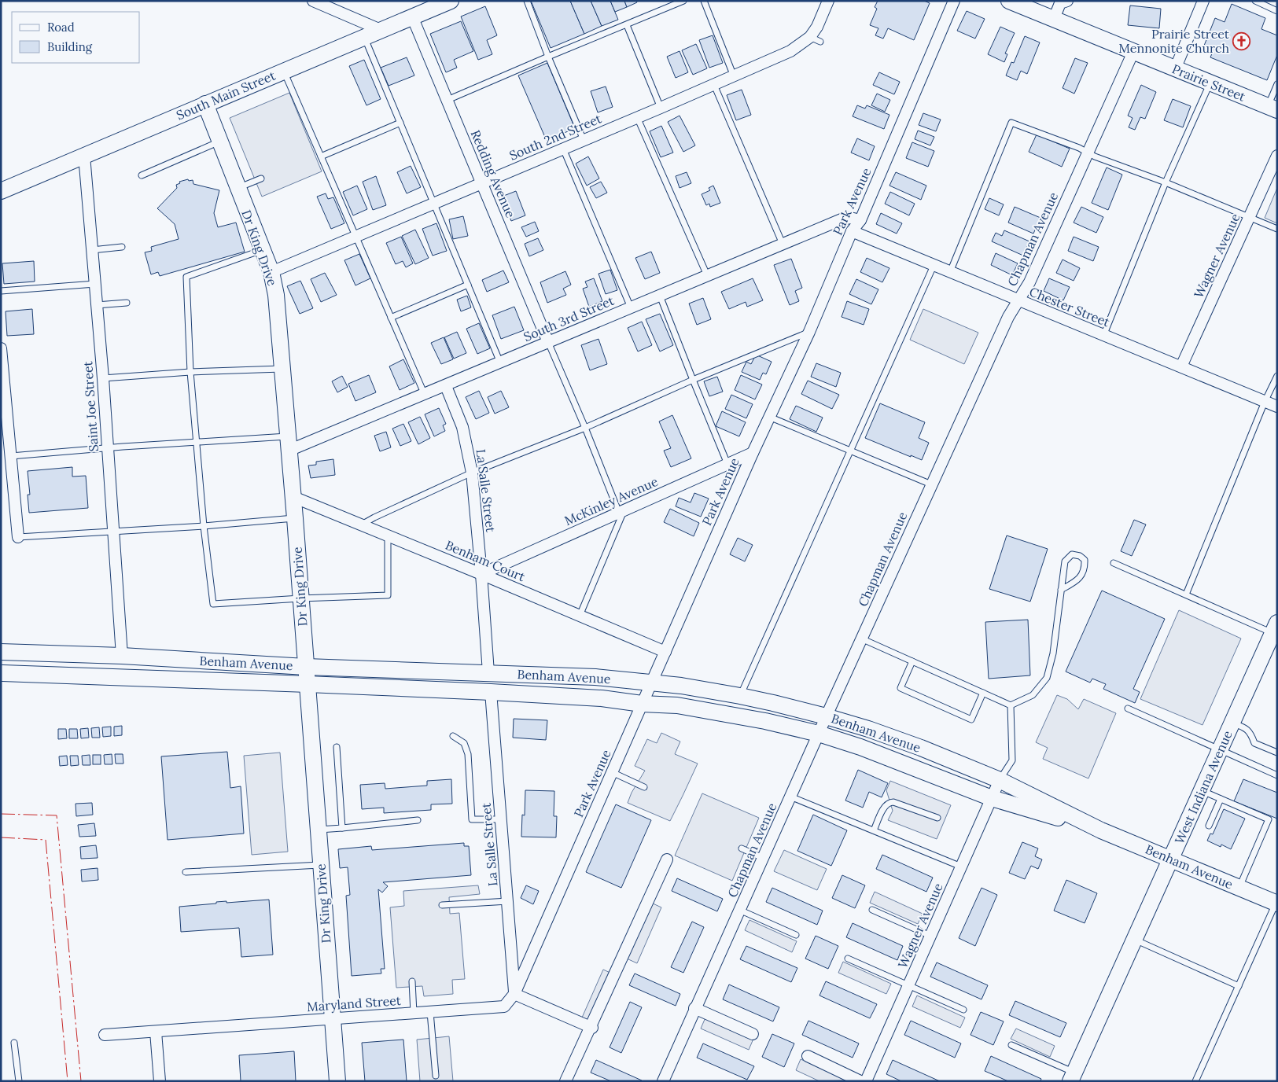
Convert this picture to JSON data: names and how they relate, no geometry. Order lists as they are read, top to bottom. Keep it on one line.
{"streets":{"main road":["Prairie Street","South Main Street","Dr King Drive","Benham Avenue","West Indiana Avenue"],"street":["South 2nd Street","Redding Avenue","Park Avenue","Chapman Avenue","Wagner Avenue","Chester Street","South 3rd Street","Saint Joe Street","La Salle Street","McKinley Avenue","Benham Court","Maryland Street"]},"crossings":[["Prairie Street","Chapman Avenue"],["South Main Street","Redding Avenue"],["South Main Street","Dr King Drive"],["South Main Street","Saint Joe Street"],["South 2nd Street","Redding Avenue"],["South 2nd Street","Dr King Drive"],["Redding Avenue","South 3rd Street"],["Park Avenue","Chester Street"],["Park Avenue","South 3rd Street"],["Park Avenue","La Salle Street"],["Park Avenue","McKinley Avenue"],["Park Avenue","Benham Court"],["Park Avenue","Benham Avenue"],["Park Avenue","Maryland Street"],["Chapman Avenue","Chester Street"],["Chapman Avenue","Benham Avenue"],["Dr King Drive","South 3rd Street"],["Dr King Drive","Benham Court"],["Dr King Drive","Benham Avenue"],["Dr King Drive","Maryland Street"],["Wagner Avenue","Chester Street"],["Wagner Avenue","Benham Avenue"],["South 3rd Street","La Salle Street"],["Saint Joe Street","Benham Avenue"],["La Salle Street","McKinley Avenue"],["La Salle Street","Benham Court"],["La Salle Street","Benham Avenue"],["La Salle Street","Maryland Street"],["McKinley Avenue","Benham Court"],["Benham Avenue","West Indiana Avenue"]],"places":{"church":["Prairie Street Mennonite Church"]},"legend":["Road","Building"]}
